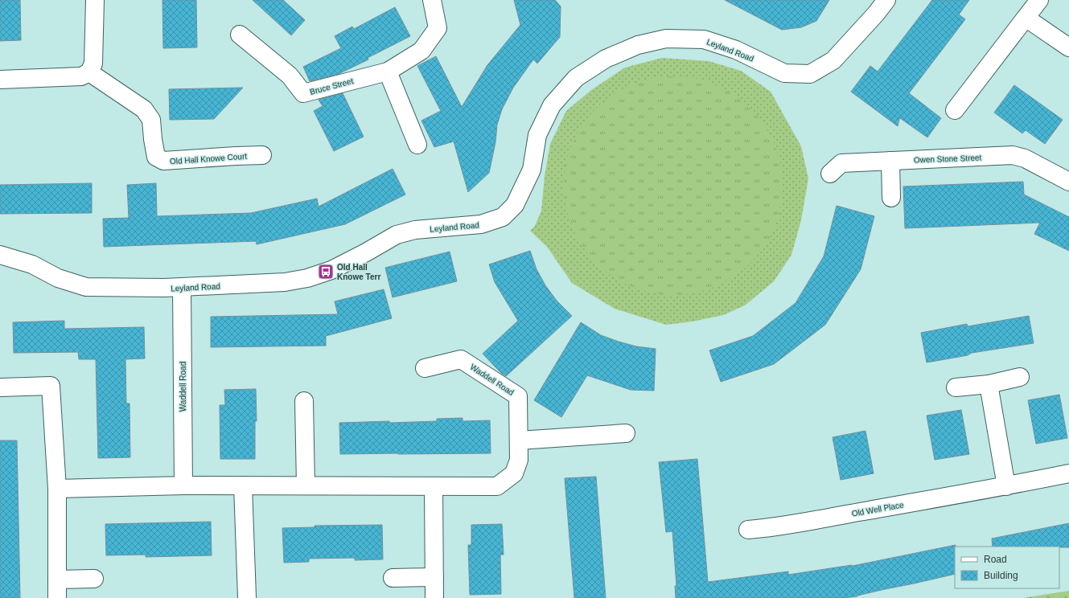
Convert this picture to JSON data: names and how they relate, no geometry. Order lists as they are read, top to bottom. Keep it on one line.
{"streets":{"street":["Leyland Road","Bruce Street","Old Hall Knowe Court","Owen Stone Street","Waddell Road","Old Well Place"]},"crossings":[["Leyland Road","Waddell Road"]],"places":{"bus stop":["Old Hall Knowe Terr"]},"legend":["Road","Building"]}
